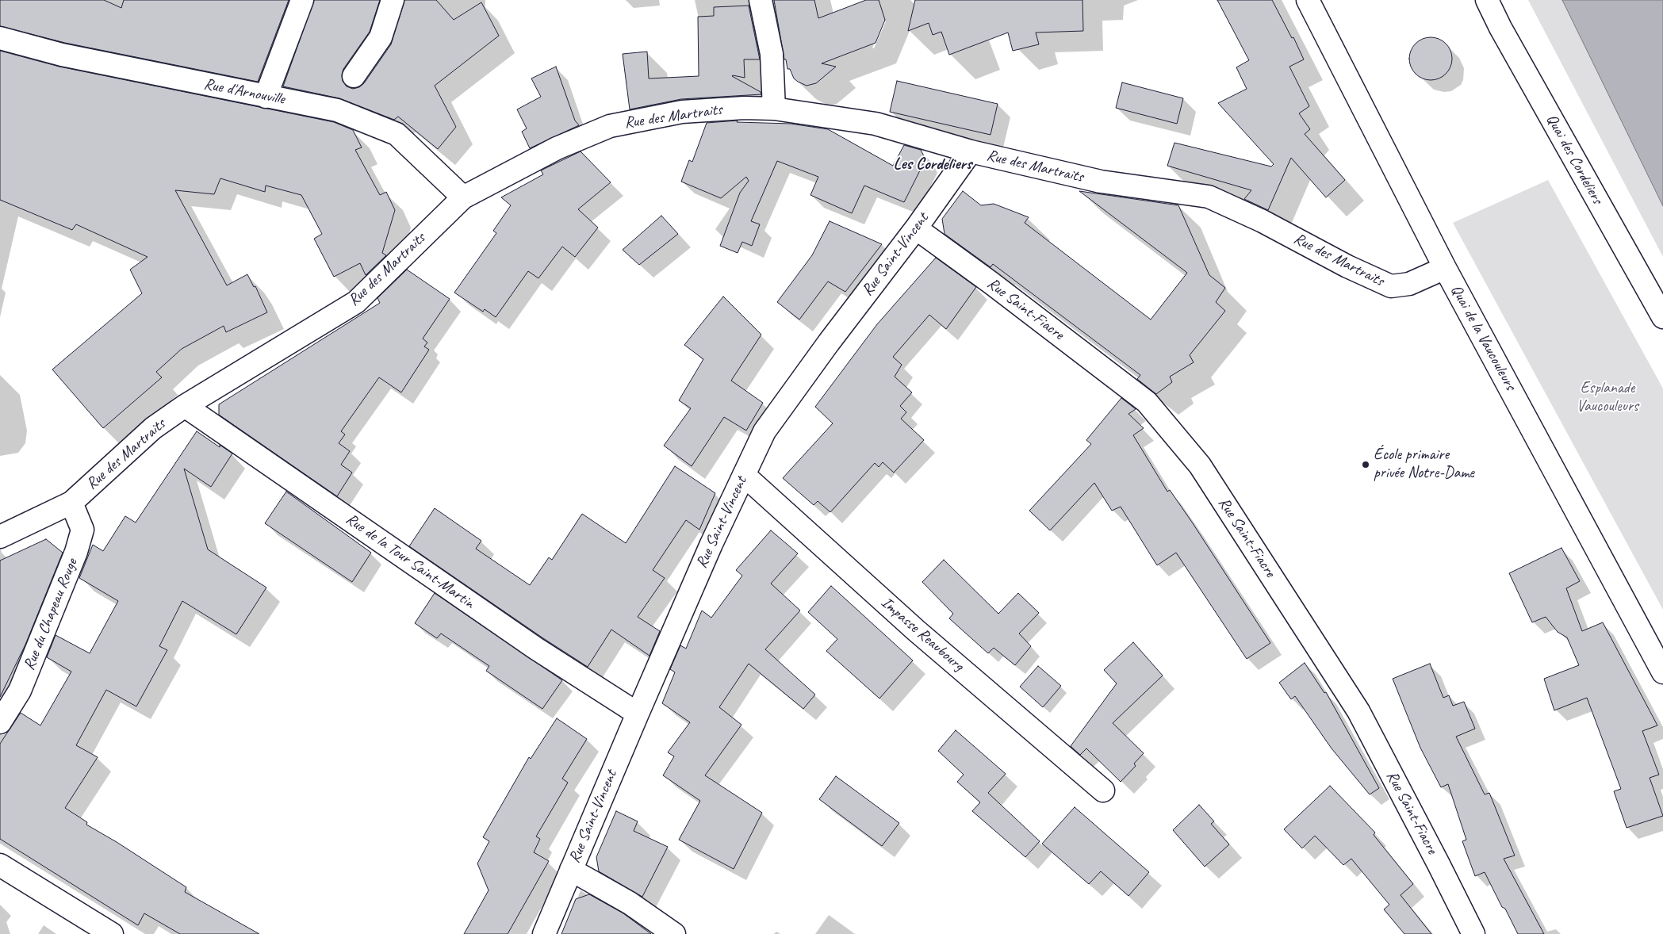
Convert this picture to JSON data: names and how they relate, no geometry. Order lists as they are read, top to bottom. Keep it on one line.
{"streets":{"street":["Rue d'Arnouville","Rue des Martraits","Quai des Cordeliers","Rue Saint-Vincent","Rue Saint-Fiacre","Quai de la Vaucouleurs","Rue de la Tour Saint-Martin","Rue du Chapeau Rouge","Impasse Reaubourg"]},"crossings":[["Rue d'Arnouville","Rue des Martraits"],["Rue des Martraits","Rue Saint-Vincent"],["Rue des Martraits","Quai de la Vaucouleurs"],["Rue des Martraits","Rue de la Tour Saint-Martin"],["Rue des Martraits","Rue du Chapeau Rouge"],["Rue Saint-Vincent","Rue Saint-Fiacre"],["Rue Saint-Vincent","Rue de la Tour Saint-Martin"],["Rue Saint-Vincent","Impasse Reaubourg"]],"districts":["Les Cordeliers"],"parks":["Esplanade Vaucouleurs"],"places":["École primaire privée Notre-Dame"]}
